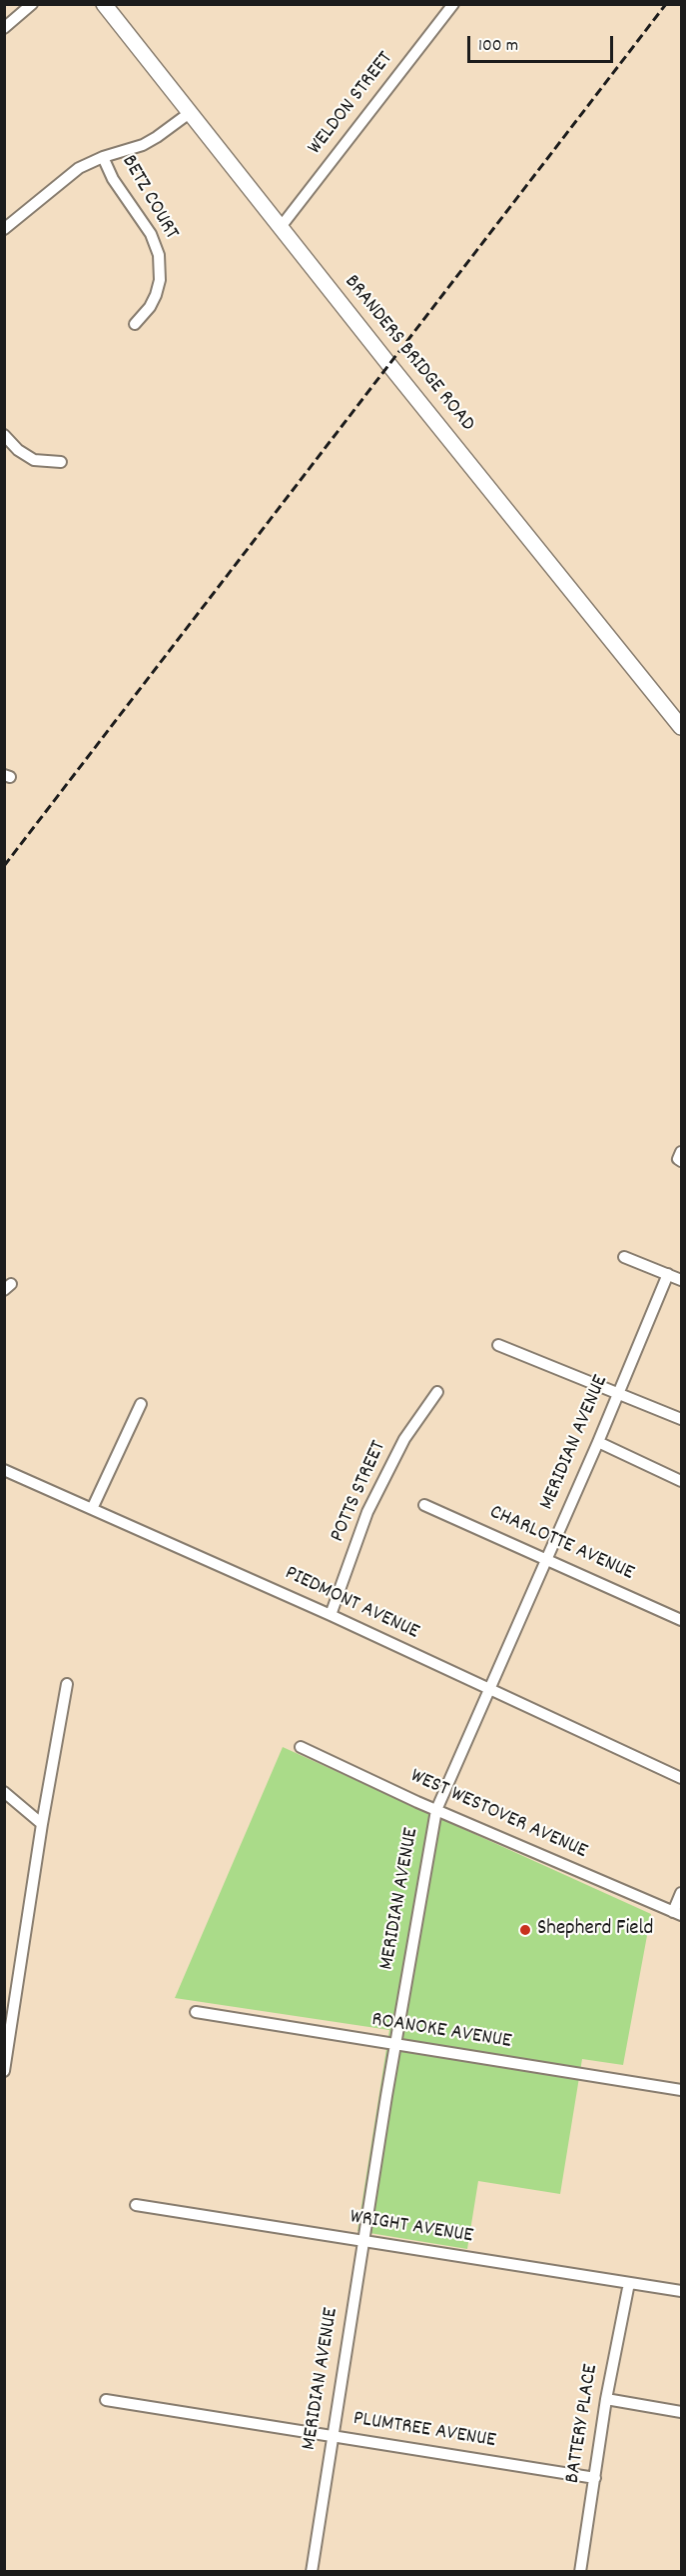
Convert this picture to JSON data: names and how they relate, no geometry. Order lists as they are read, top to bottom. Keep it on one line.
{"streets":{"street":["WELDON STREET","BETZ COURT","BRANDERS BRIDGE ROAD","MERIDIAN AVENUE","POTTS STREET","CHARLOTTE AVENUE","PIEDMONT AVENUE","WEST WESTOVER AVENUE","ROANOKE AVENUE","WRIGHT AVENUE","BATTERY PLACE","PLUMTREE AVENUE"]},"crossings":[["WELDON STREET","BRANDERS BRIDGE ROAD"],["MERIDIAN AVENUE","CHARLOTTE AVENUE"],["MERIDIAN AVENUE","PIEDMONT AVENUE"],["MERIDIAN AVENUE","WEST WESTOVER AVENUE"],["MERIDIAN AVENUE","ROANOKE AVENUE"],["MERIDIAN AVENUE","WRIGHT AVENUE"],["MERIDIAN AVENUE","PLUMTREE AVENUE"],["POTTS STREET","PIEDMONT AVENUE"],["WRIGHT AVENUE","BATTERY PLACE"],["BATTERY PLACE","PLUMTREE AVENUE"]],"places":["Shepherd Field"],"scale_bar":"100 m"}
